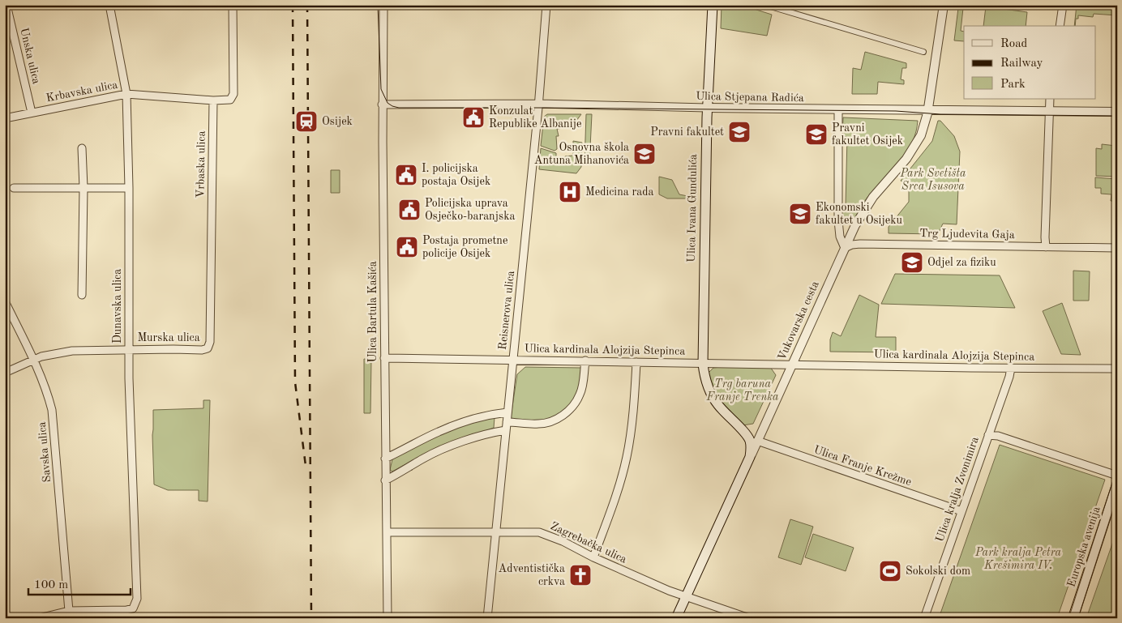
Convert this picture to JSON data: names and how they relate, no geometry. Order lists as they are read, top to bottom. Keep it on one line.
{"streets":{"main road":["Ulica Ivana Gundulića","Vukovarska cesta"],"street":["Unska ulica","Krbavska ulica","Ulica Stjepana Radića","Vrbaska ulica","Trg Ljudevita Gaja","Dunavska ulica","Reisnerova ulica","Ulica Bartula Kašića","Murska ulica","Ulica kardinala Alojzija Stepinca","Savska ulica","Ulica Franje Krežme","Ulica kralja Zvonimira","Zagrebačka ulica","Europska avenija"]},"crossings":[["Unska ulica","Krbavska ulica"],["Krbavska ulica","Vrbaska ulica"],["Krbavska ulica","Dunavska ulica"],["Ulica Stjepana Radića","Ulica Ivana Gundulića"],["Ulica Stjepana Radića","Reisnerova ulica"],["Ulica Stjepana Radića","Ulica Bartula Kašića"],["Ulica Stjepana Radića","Vukovarska cesta"],["Vrbaska ulica","Murska ulica"],["Ulica Ivana Gundulića","Vukovarska cesta"],["Ulica Ivana Gundulića","Ulica kardinala Alojzija Stepinca"],["Trg Ljudevita Gaja","Vukovarska cesta"],["Dunavska ulica","Murska ulica"],["Dunavska ulica","Savska ulica"],["Reisnerova ulica","Ulica kardinala Alojzija Stepinca"],["Reisnerova ulica","Zagrebačka ulica"],["Ulica Bartula Kašića","Ulica kardinala Alojzija Stepinca"],["Ulica Bartula Kašića","Zagrebačka ulica"],["Vukovarska cesta","Ulica kardinala Alojzija Stepinca"],["Vukovarska cesta","Ulica Franje Krežme"],["Vukovarska cesta","Zagrebačka ulica"],["Murska ulica","Savska ulica"],["Ulica kardinala Alojzija Stepinca","Ulica kralja Zvonimira"],["Ulica Franje Krežme","Ulica kralja Zvonimira"]],"parks":["Park Svetišta Srca Isusova","Trg baruna Franje Trenka","Park kralja Petra Krešimira IV."],"places":{"public building":["Konzulat Republike Albanije","I. policijska postaja Osijek","Policijska uprava Osječko-baranjska","Postaja prometne policije Osijek"],"station":["Osijek"],"school or university":["Pravni fakultet","Pravni fakultet Osijek","Osnovna škola Antuna Mihanovića","Ekonomski fakultet u Osijeku","Odjel za fiziku"],"hospital":["Medicina rada"],"sports":["Sokolski dom"],"church":["Adventistička crkva"]},"legend":["Road","Railway","Park"],"scale_bar":"100 m"}
